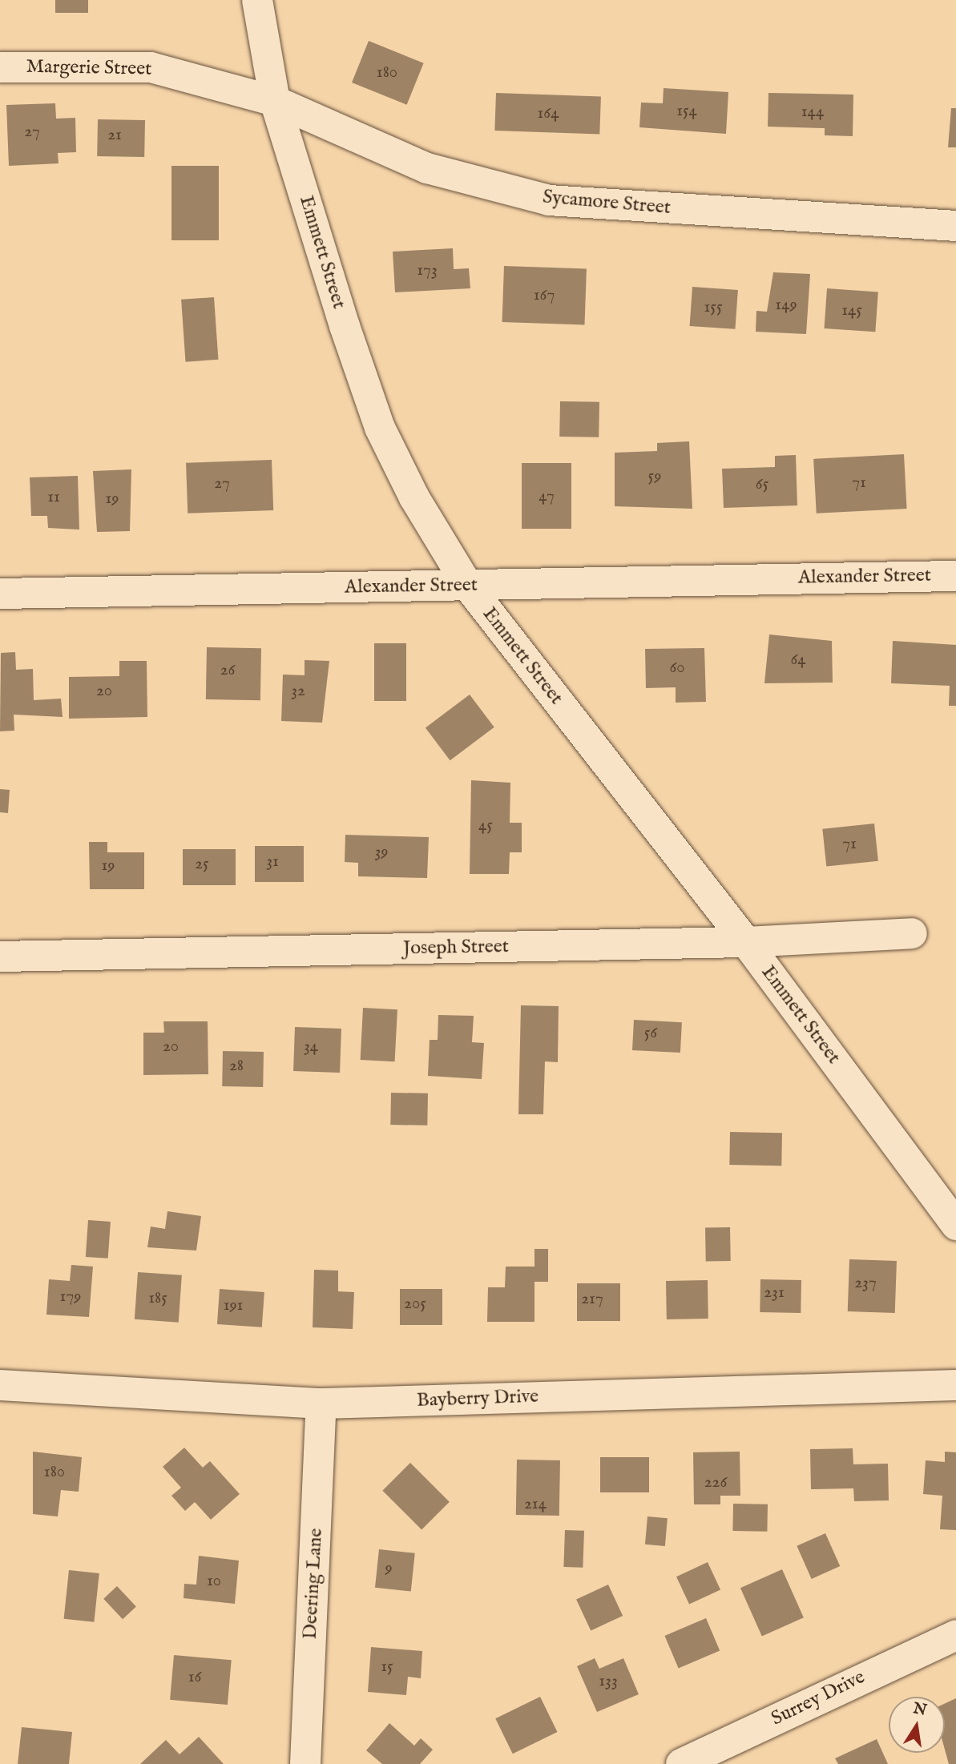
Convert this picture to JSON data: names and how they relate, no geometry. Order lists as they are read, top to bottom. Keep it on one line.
{"streets":{"street":["Margerie Street","Sycamore Street","Emmett Street","Alexander Street","Joseph Street","Bayberry Drive","Deering Lane","Surrey Drive"]},"crossings":[["Margerie Street","Sycamore Street"],["Margerie Street","Emmett Street"],["Sycamore Street","Emmett Street"],["Emmett Street","Alexander Street"],["Emmett Street","Joseph Street"],["Bayberry Drive","Deering Lane"]],"house_numbers":["180","154","144","164","27","21","173","167","149","155","145","59","71","27","65","47","11","19","64","60","26","20","32","45","71","39","31","25","19","56","20","34","28","237","231","179","185","217","205","191","180","226","214","9","10","15","16","133"],"north":"top"}
